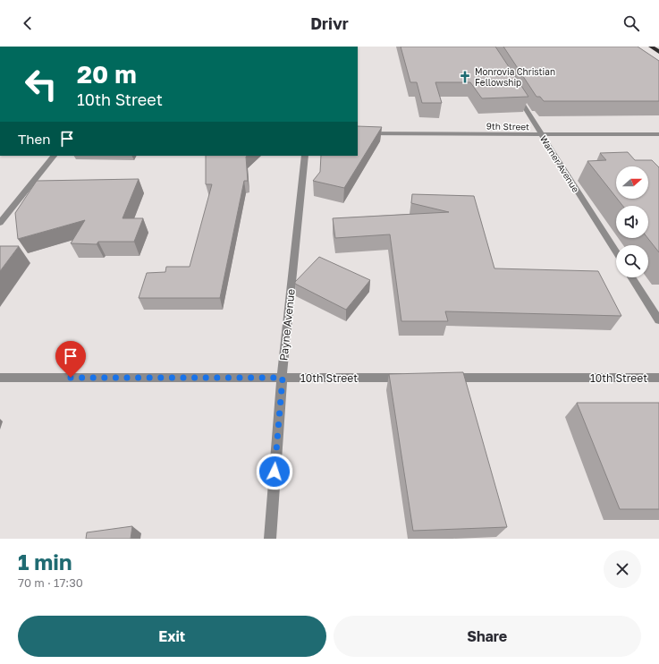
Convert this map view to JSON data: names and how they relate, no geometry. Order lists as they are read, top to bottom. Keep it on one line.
{"streets":{"street":["9th Street","Warner Avenue","Payne Avenue","10th Street"]},"crossings":[["9th Street","Warner Avenue"],["Payne Avenue","10th Street"]],"places":{"church":["Monrovia Christian Fellowship"]},"north":"right","page":{"header":"Drivr","turn":["20 m","10th Street"],"then":"Then","heading":["1 min","70 m · 17:30"],"buttons":["Exit","Share"]}}
